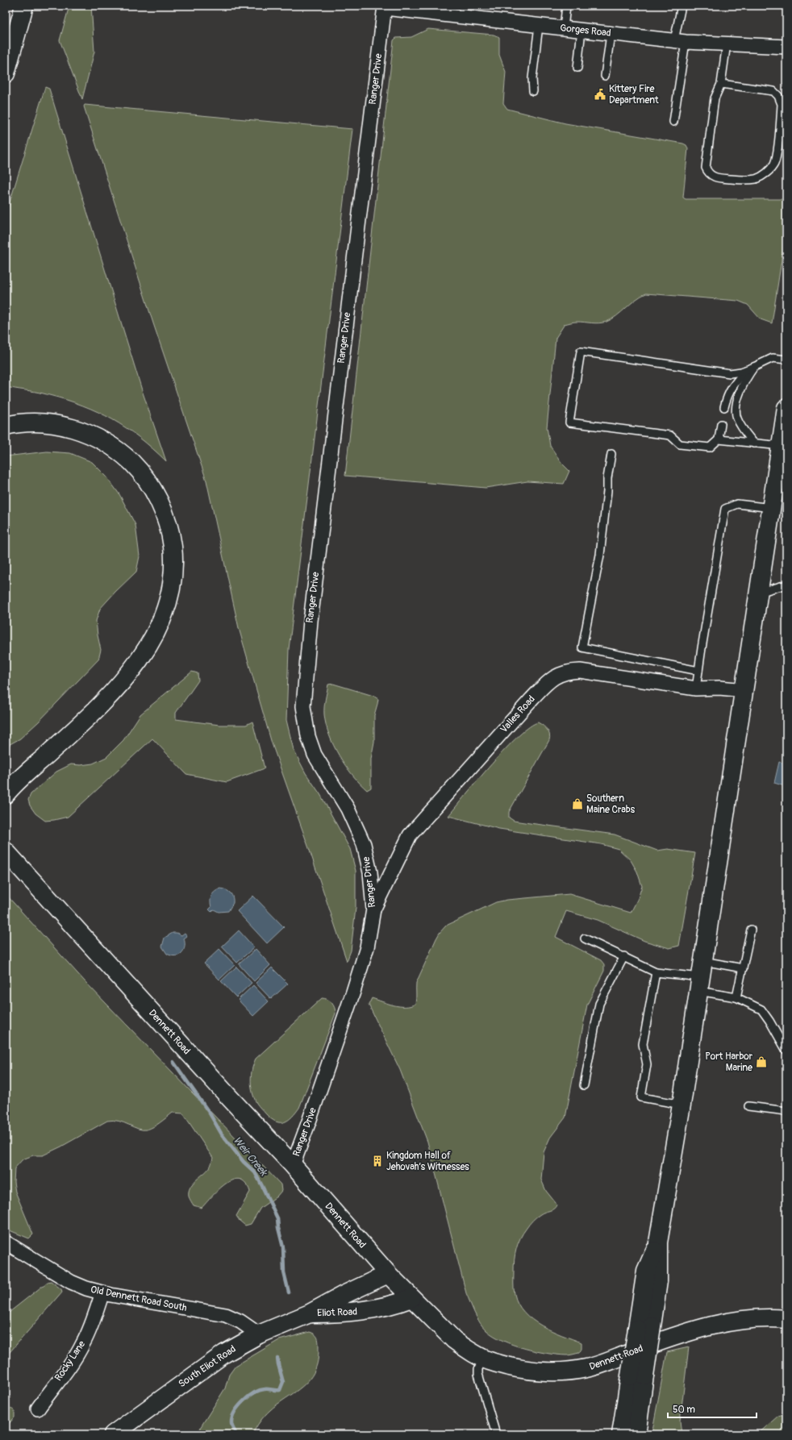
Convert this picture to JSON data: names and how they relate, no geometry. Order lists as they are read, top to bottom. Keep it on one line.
{"streets":{"main road":["Dennett Road","Eliot Road","South Eliot Road"],"street":["Gorges Road","Ranger Drive","Valles Road","Old Dennett Road South","Rocky Lane"]},"crossings":[["Gorges Road","Ranger Drive"],["Ranger Drive","Valles Road"],["Ranger Drive","Dennett Road"],["Dennett Road","Eliot Road"],["Old Dennett Road South","Rocky Lane"],["Old Dennett Road South","South Eliot Road"],["Eliot Road","South Eliot Road"]],"water":["Weir Creek"],"places":{"public building":["Kittery Fire Department"],"shop":["Southern Maine Crabs","Port Harbor Marine"],"building":["Kingdom Hall of Jehovah’s Witnesses"]},"scale_bar":"50 m"}
